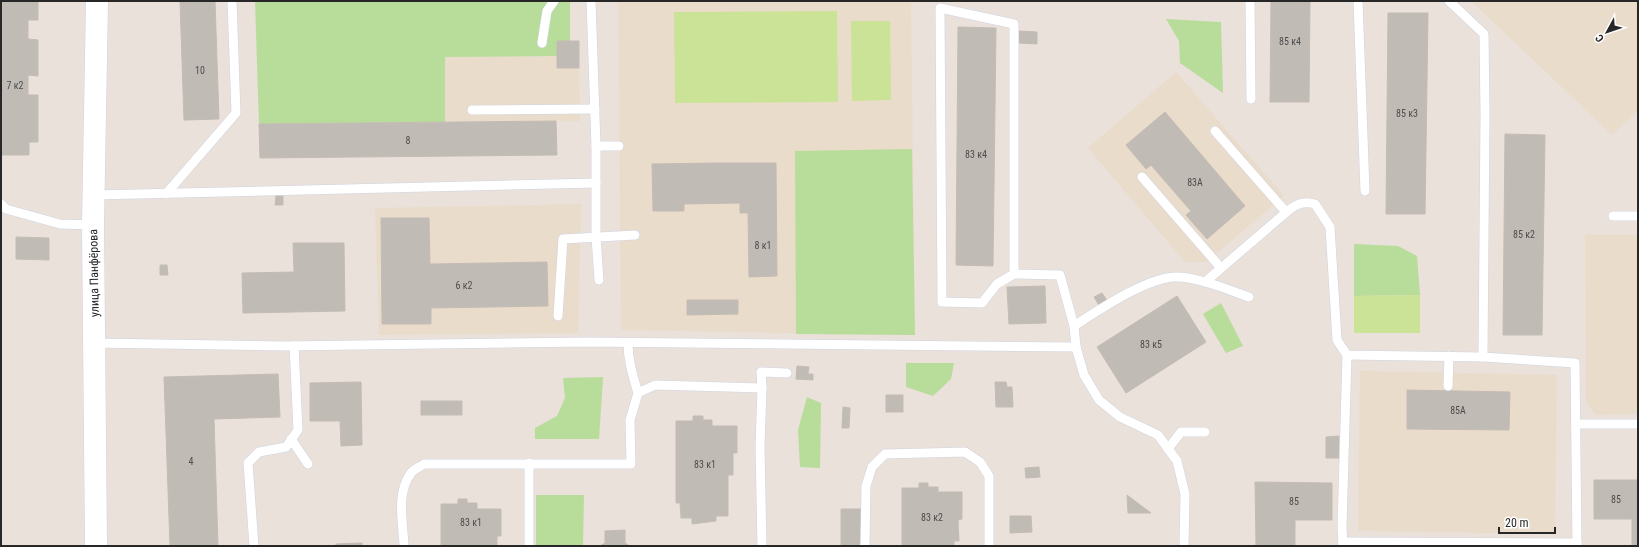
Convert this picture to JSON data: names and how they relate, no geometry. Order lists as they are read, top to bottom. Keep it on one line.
{"streets":{"street":["улица Панфёрова"]},"house_numbers":["85 к4","10","7 к2","85 к3","8","83 к4","83А","85 к2","8 к1","6 к2","83 к5","85А","4","83 к1","85","85","83 к2","83 к1"],"scale_bar":"20 m","north":"bottom left"}
